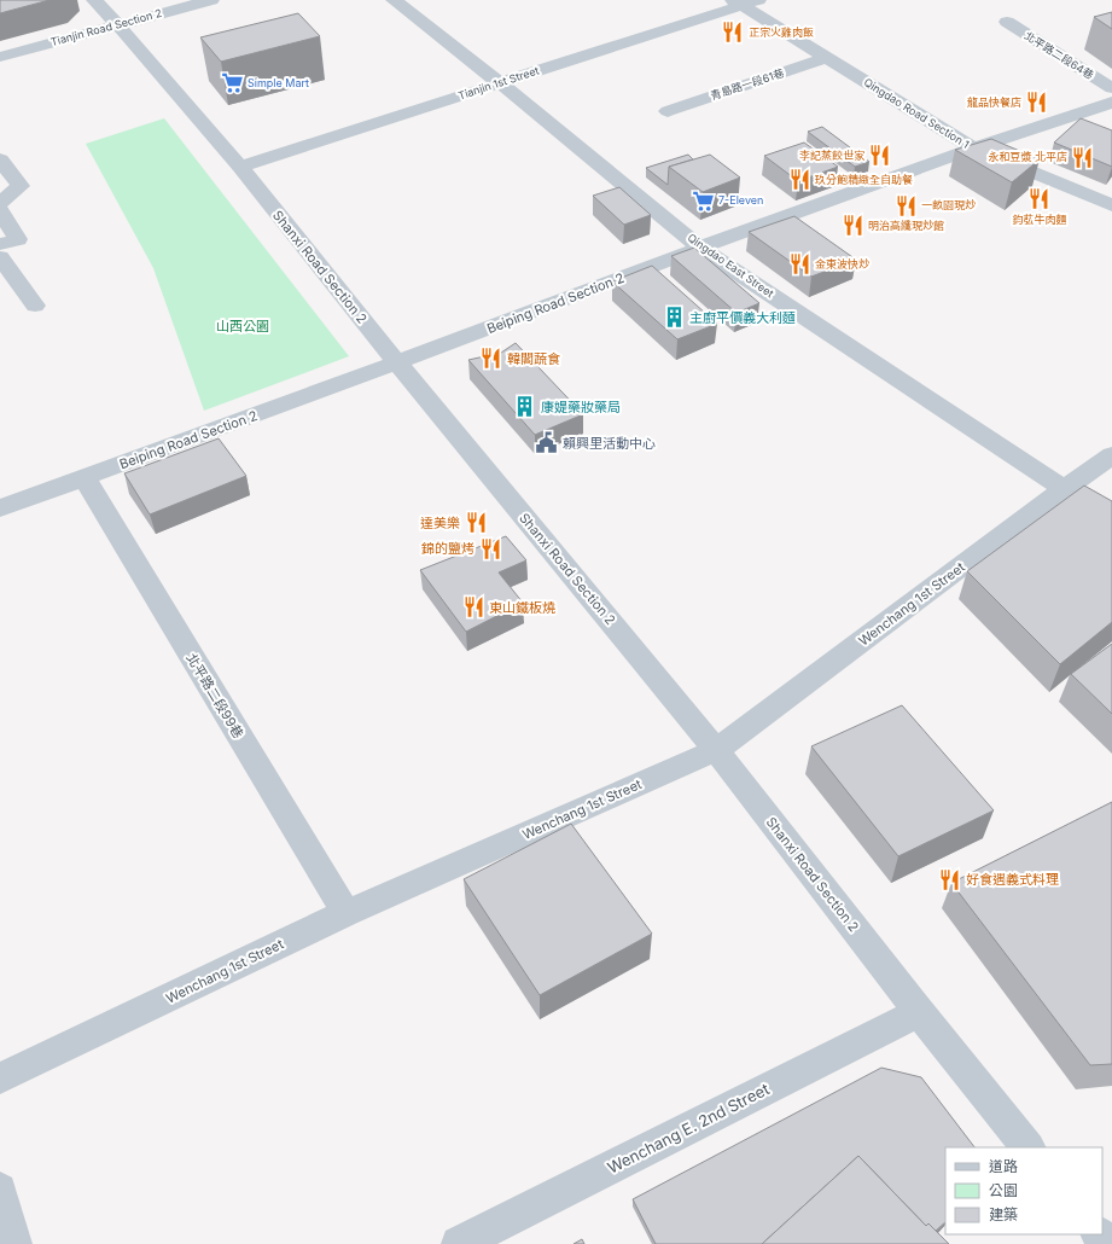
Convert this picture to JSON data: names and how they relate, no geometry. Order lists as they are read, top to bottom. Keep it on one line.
{"streets":{"street":["Tianjin Road Section 2","北平路二段64巷","Tianjin 1st Street","青島路一段61巷","Qingdao Road Section 1","Qingdao East Street","Shanxi Road Section 2","Beiping Road Section 2","Wenchang 1st Street","北平路二段99巷","Wenchang E. 2nd Street"]},"crossings":[["Tianjin Road Section 2","Shanxi Road Section 2"],["Tianjin 1st Street","Qingdao Road Section 1"],["Tianjin 1st Street","Qingdao East Street"],["Tianjin 1st Street","Shanxi Road Section 2"],["青島路一段61巷","Qingdao Road Section 1"],["Qingdao Road Section 1","Beiping Road Section 2"],["Qingdao East Street","Beiping Road Section 2"],["Qingdao East Street","Wenchang 1st Street"],["Shanxi Road Section 2","Beiping Road Section 2"],["Shanxi Road Section 2","Wenchang 1st Street"],["Shanxi Road Section 2","Wenchang E. 2nd Street"],["Beiping Road Section 2","北平路二段99巷"],["Wenchang 1st Street","北平路二段99巷"]],"parks":["山西公園"],"places":{"restaurant":["正宗火雞肉飯","龍品快餐店","李記蒸餃世家","永和豆漿 北平店","玖分飽精緻全自助餐","鈞苰牛肉麵","一畝園現炒","明治高纖現炒館","金東波快炒","韓閣蔬食","達美樂","錦的鹽烤","東山鐵板燒","好食遇義式料理"],"supermarket":["Simple Mart","7-Eleven"],"building":["主廚平價義大利麵","康媞藥妝藥局"],"public building":["賴興里活動中心"]},"legend":["道路","公園","建築"]}
